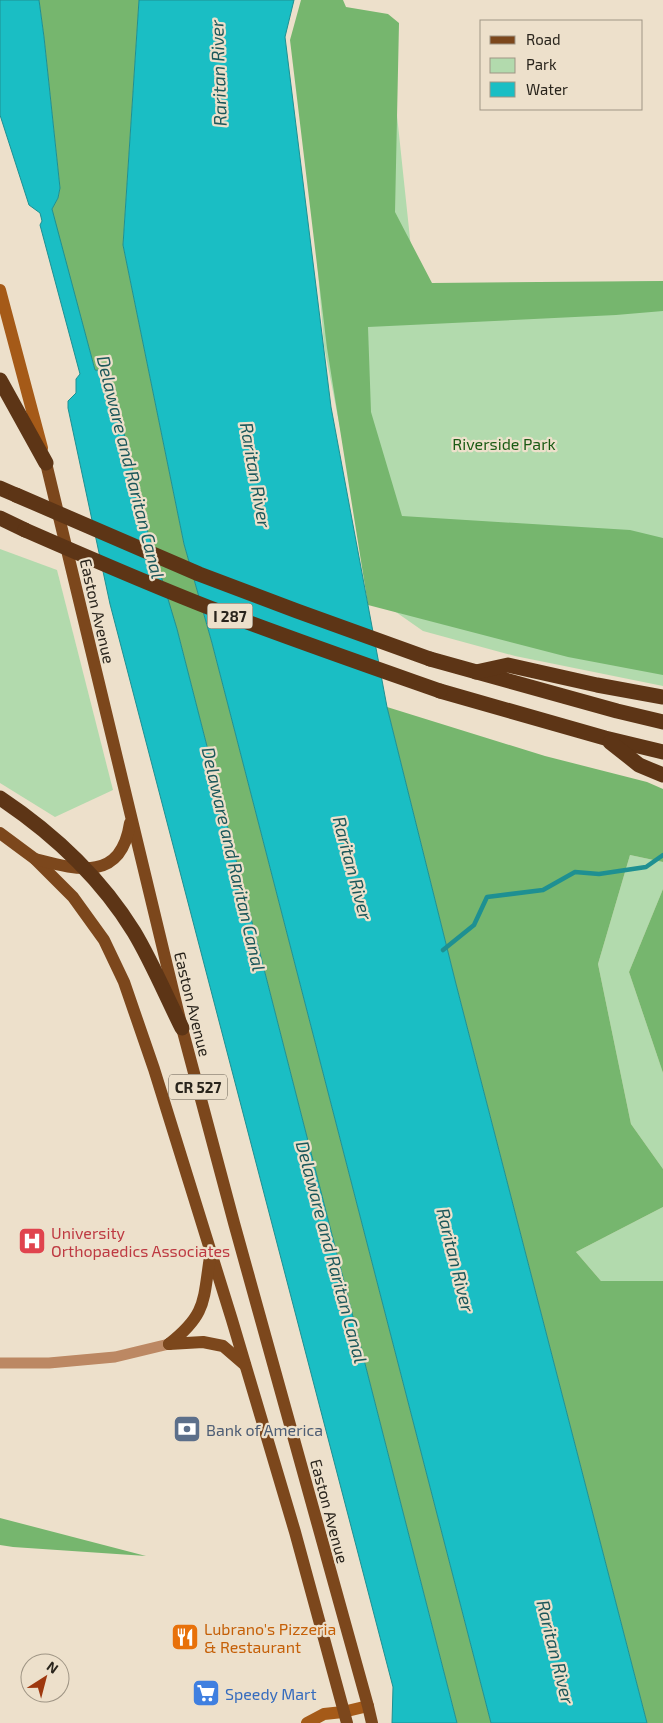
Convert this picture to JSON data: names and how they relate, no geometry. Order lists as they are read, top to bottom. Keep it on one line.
{"streets":{"highway":["I 287"],"main road":["Easton Avenue","CR 527"]},"water":["Raritan River","Delaware and Raritan Canal"],"parks":["Riverside Park"],"places":{"hospital":["University Orthopaedics Associates"],"bank":["Bank of America"],"restaurant":["Lubrano's Pizzeria & Restaurant"],"supermarket":["Speedy Mart"]},"legend":["Road","Park","Water"],"north":"top right"}
